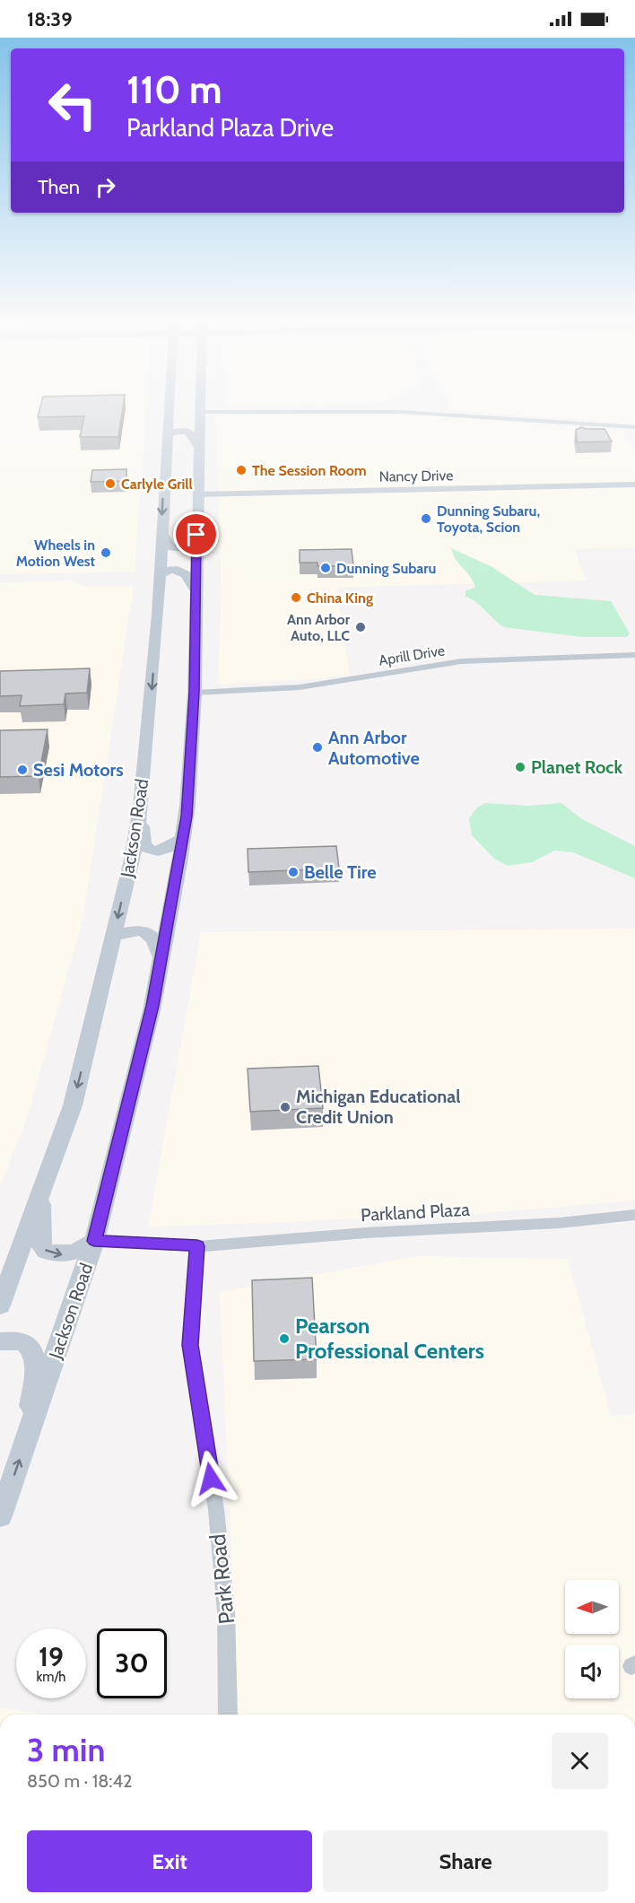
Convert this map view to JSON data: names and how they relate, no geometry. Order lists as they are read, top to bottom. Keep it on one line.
{"streets":{"main road":["Jackson Road"],"street":["Nancy Drive","Aprill Drive","Parkland Plaza","Park Road"]},"crossings":[["Nancy Drive","Jackson Road"],["Aprill Drive","Jackson Road"],["Jackson Road","Parkland Plaza"],["Parkland Plaza","Park Road"]],"places":["The Session Room","Carlyle Grill","Dunning Subaru, Toyota, Scion","Wheels in Motion West","Dunning Subaru","China King","Ann Arbor Auto, LLC","Ann Arbor Automotive","Planet Rock","Sesi Motors","Belle Tire","Michigan Educational Credit Union","Pearson Professional Centers"],"north":"left","page":{"status":"18:39","turn":["110 m","Parkland Plaza Drive"],"then":"Then","speed":"19 km/h","limit":"30","heading":["3 min","850 m · 18:42"],"buttons":["Exit","Share"]}}
